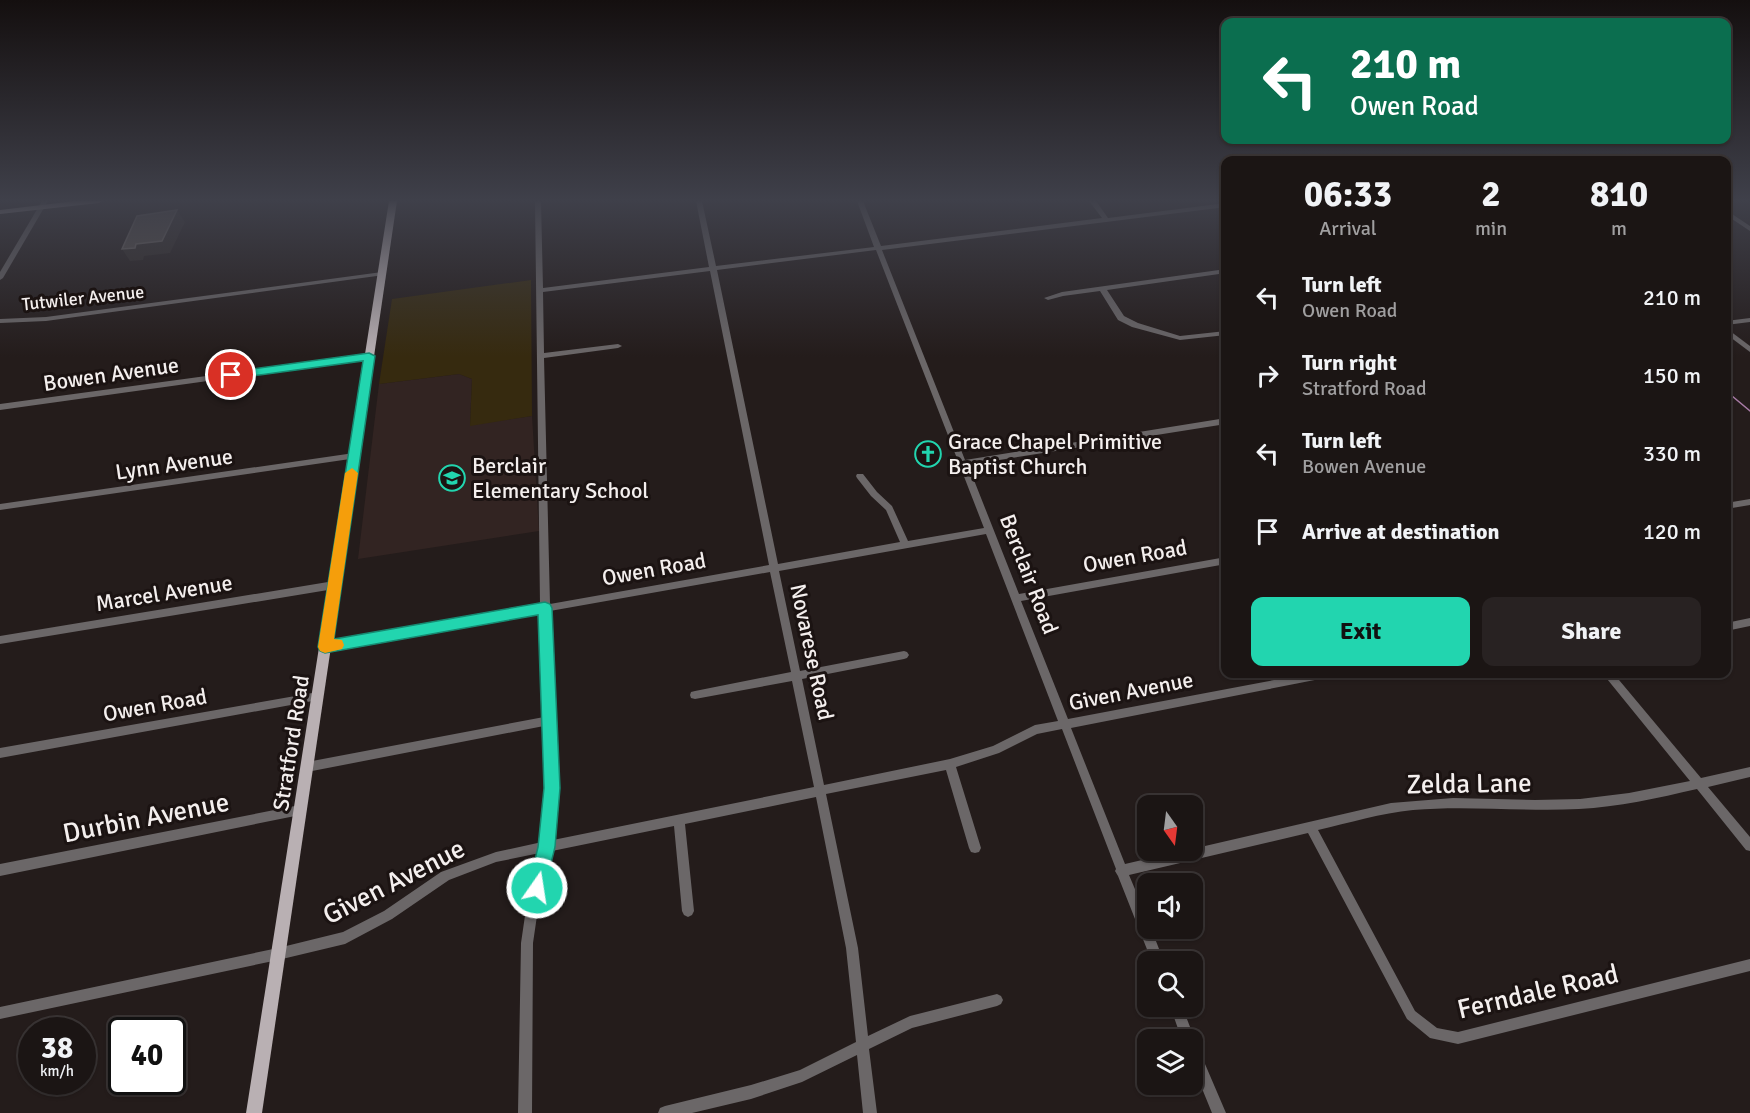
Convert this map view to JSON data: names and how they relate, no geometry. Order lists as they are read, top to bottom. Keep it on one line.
{"streets":{"main road":["Stratford Road"],"street":["Tutwiler Avenue","Bowen Avenue","Lynn Avenue","Owen Road","Berclair Road","Marcel Avenue","Novarese Road","Given Avenue","Zelda Lane","Durbin Avenue","Ferndale Road"]},"crossings":[["Tutwiler Avenue","Stratford Road"],["Bowen Avenue","Stratford Road"],["Lynn Avenue","Stratford Road"],["Owen Road","Berclair Road"],["Owen Road","Novarese Road"],["Owen Road","Stratford Road"],["Berclair Road","Given Avenue"],["Berclair Road","Zelda Lane"],["Marcel Avenue","Stratford Road"],["Novarese Road","Given Avenue"],["Given Avenue","Stratford Road"],["Stratford Road","Durbin Avenue"],["Zelda Lane","Ferndale Road"]],"places":{"church":["Grace Chapel Primitive Baptist Church"],"school or university":["Berclair Elementary School"]},"north":"bottom","page":{"turn":["210 m","Owen Road"],"eta":["06:33","Arrival","2","min","810","m"],"list":[{"name":"Turn left","note":"Owen Road","value":"210 m"},{"name":"Turn right","note":"Stratford Road","value":"150 m"},{"name":"Turn left","note":"Bowen Avenue","value":"330 m"},{"name":"Arrive at destination","value":"120 m"}],"buttons":["Exit","Share"],"speed":"38 km/h","limit":"40"}}
